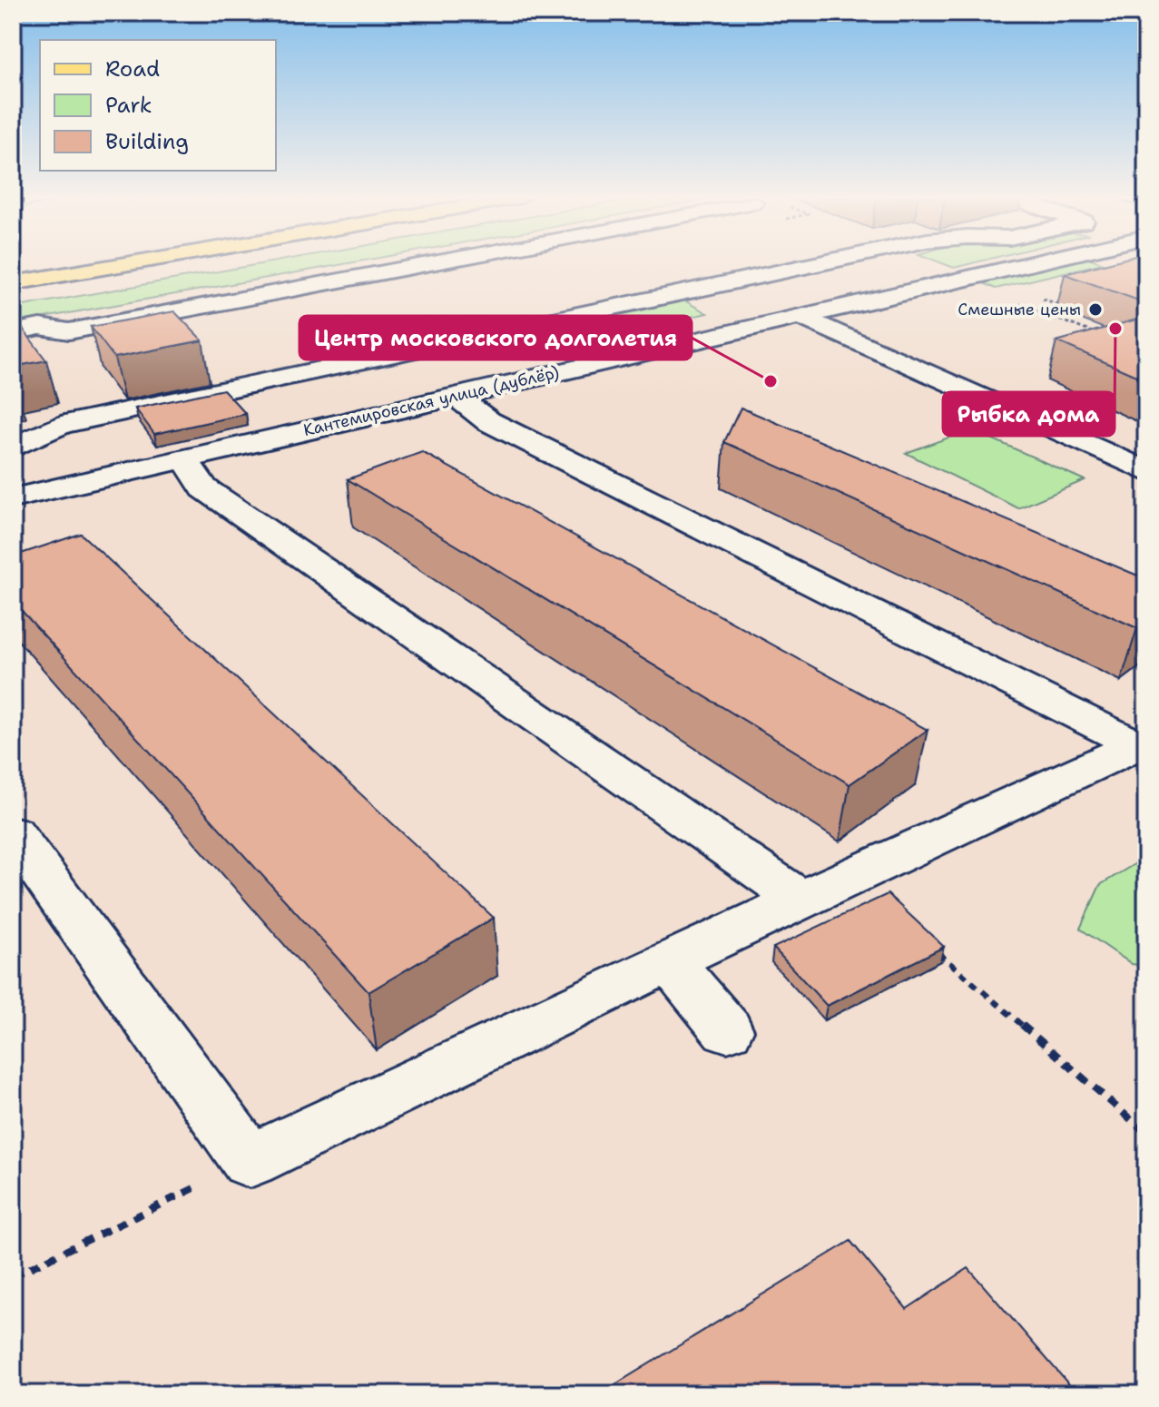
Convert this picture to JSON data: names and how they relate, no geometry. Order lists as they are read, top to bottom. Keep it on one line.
{"streets":{"street":["Кантемировская улица (дублёр)"]},"places":["Смешные цены","Рыбка дома","Центр московского долголетия"],"legend":["Road","Park","Building"]}
